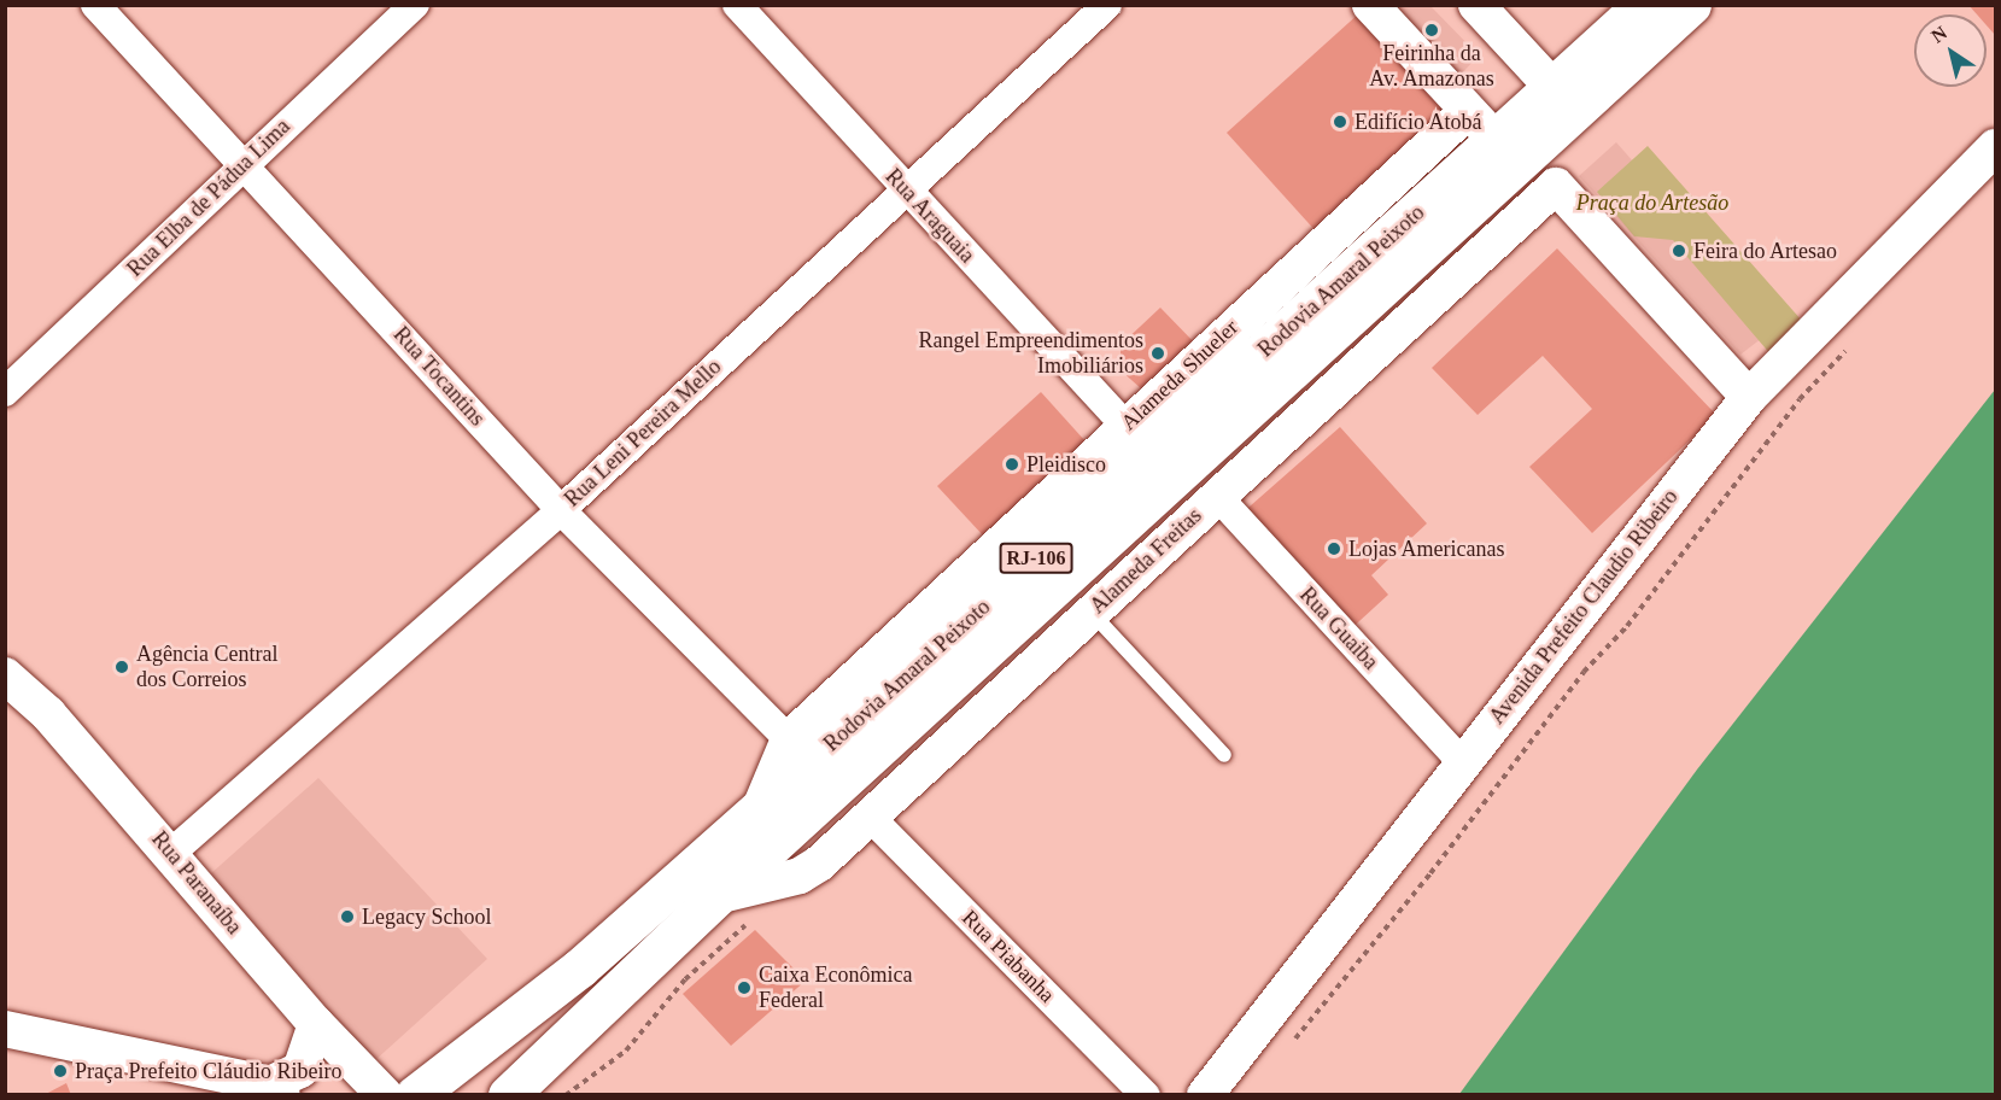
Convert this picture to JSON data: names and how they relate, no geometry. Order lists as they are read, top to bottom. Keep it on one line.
{"streets":{"highway":["Rodovia Amaral Peixoto","RJ-106"],"street":["Rua Elba de Pádua Lima","Rua Araguaia","Alameda Shueler","Rua Tocantins","Rua Leni Pereira Mello","Alameda Freitas","Avenida Prefeito Claudio Ribeiro","Rua Guaiba","Rua Paranaíba","Rua Piabanha"]},"crossings":[["Rua Elba de Pádua Lima","Rua Tocantins"],["Rua Araguaia","Alameda Shueler"],["Rua Araguaia","Rua Leni Pereira Mello"],["Rodovia Amaral Peixoto","Alameda Shueler"],["Rodovia Amaral Peixoto","Alameda Freitas"],["Alameda Shueler","Rua Tocantins"],["Rua Tocantins","Rua Leni Pereira Mello"],["Rua Leni Pereira Mello","Rua Paranaíba"],["Alameda Freitas","Avenida Prefeito Claudio Ribeiro"],["Alameda Freitas","Rua Guaiba"],["Alameda Freitas","Rua Piabanha"],["Avenida Prefeito Claudio Ribeiro","Rua Guaiba"]],"parks":["Praça do Artesão"],"places":["Feirinha da Av. Amazonas","Edifício Atobá","Feira do Artesao","Rangel Empreendimentos Imobiliários","Pleidisco","Lojas Americanas","Agência Central dos Correios","Legacy School","Caixa Econômica Federal","Praça Prefeito Cláudio Ribeiro"],"north":"top left"}
